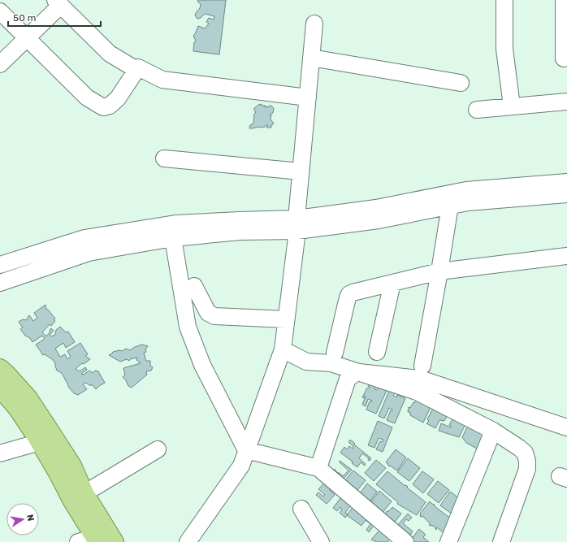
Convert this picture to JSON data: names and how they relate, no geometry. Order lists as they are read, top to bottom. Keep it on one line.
{"scale_bar":"50 m","north":"right"}
